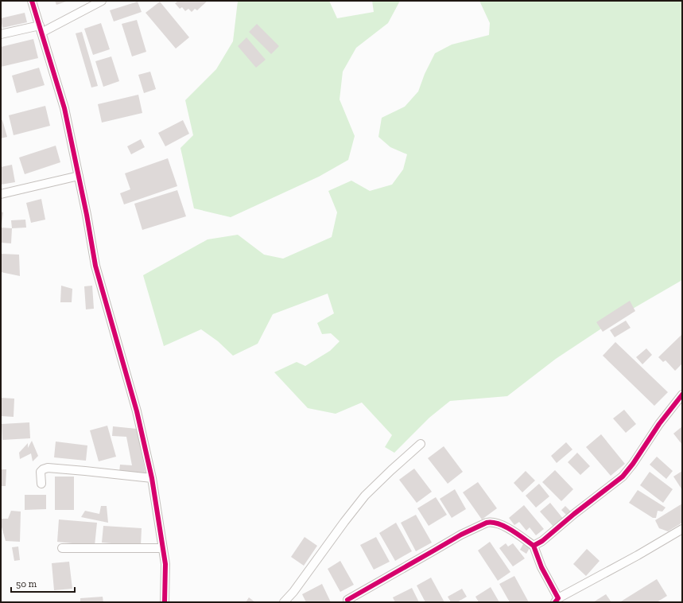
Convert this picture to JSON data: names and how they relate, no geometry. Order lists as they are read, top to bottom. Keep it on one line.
{"scale_bar":"50 m"}
